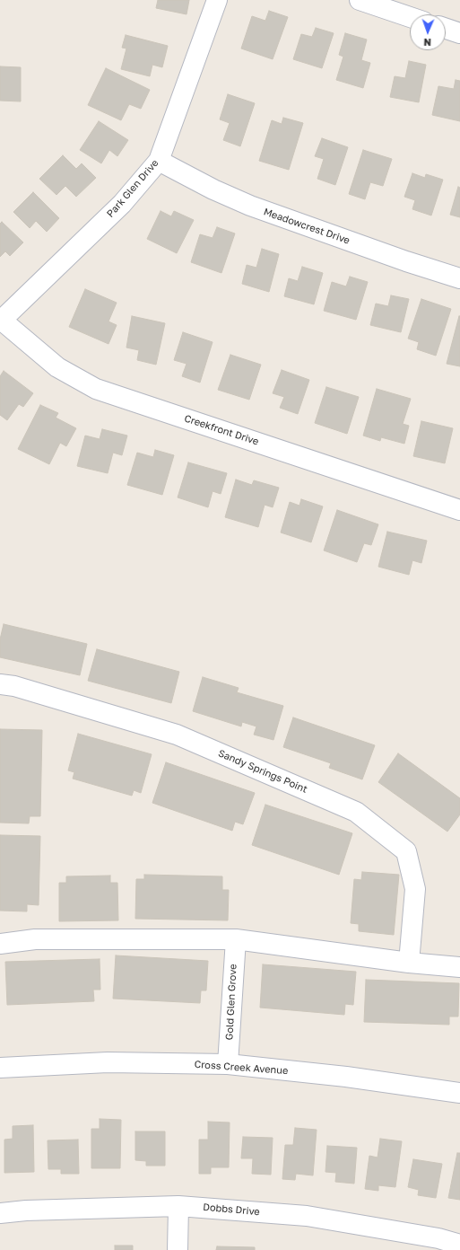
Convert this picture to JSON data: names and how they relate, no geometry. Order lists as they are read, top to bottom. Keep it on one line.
{"streets":{"street":["Park Glen Drive","Meadowcrest Drive","Creekfront Drive","Sandy Springs Point","Gold Glen Grove","Cross Creek Avenue","Dobbs Drive"]},"crossings":[["Park Glen Drive","Meadowcrest Drive"],["Park Glen Drive","Creekfront Drive"],["Gold Glen Grove","Cross Creek Avenue"]],"north":"bottom"}
